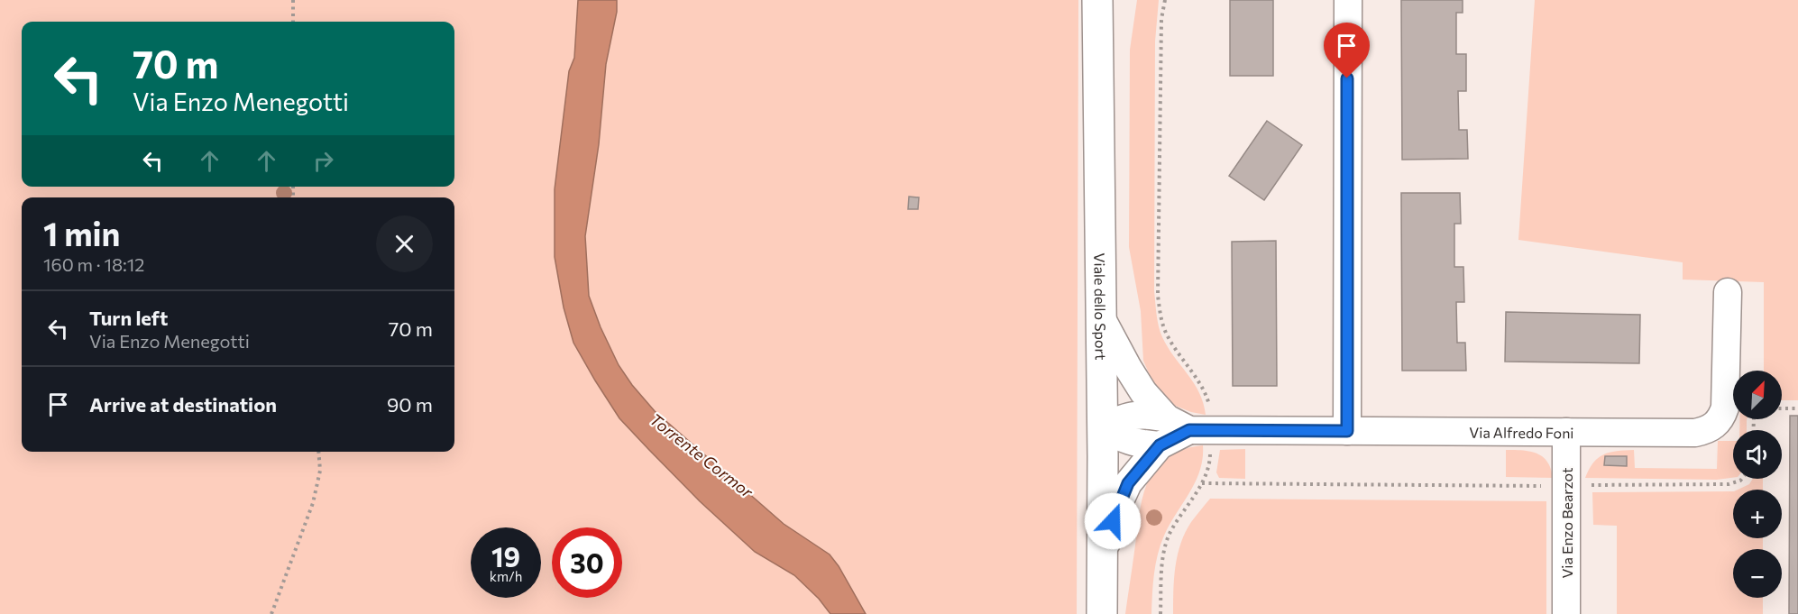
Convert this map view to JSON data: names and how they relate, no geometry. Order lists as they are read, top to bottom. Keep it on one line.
{"streets":{"street":["Viale dello Sport","Via Alfredo Foni","Via Enzo Bearzot"]},"crossings":[["Viale dello Sport","Via Alfredo Foni"],["Via Alfredo Foni","Via Enzo Bearzot"]],"water":["Torrente Cormor"],"north":"top right","page":{"turn":["70 m","Via Enzo Menegotti"],"heading":["1 min","160 m · 18:12"],"list":[{"name":"Turn left","note":"Via Enzo Menegotti","value":"70 m"},{"name":"Arrive at destination","value":"90 m"}],"map_buttons":["+","−"],"speed":"19 km/h","limit":"30"}}
